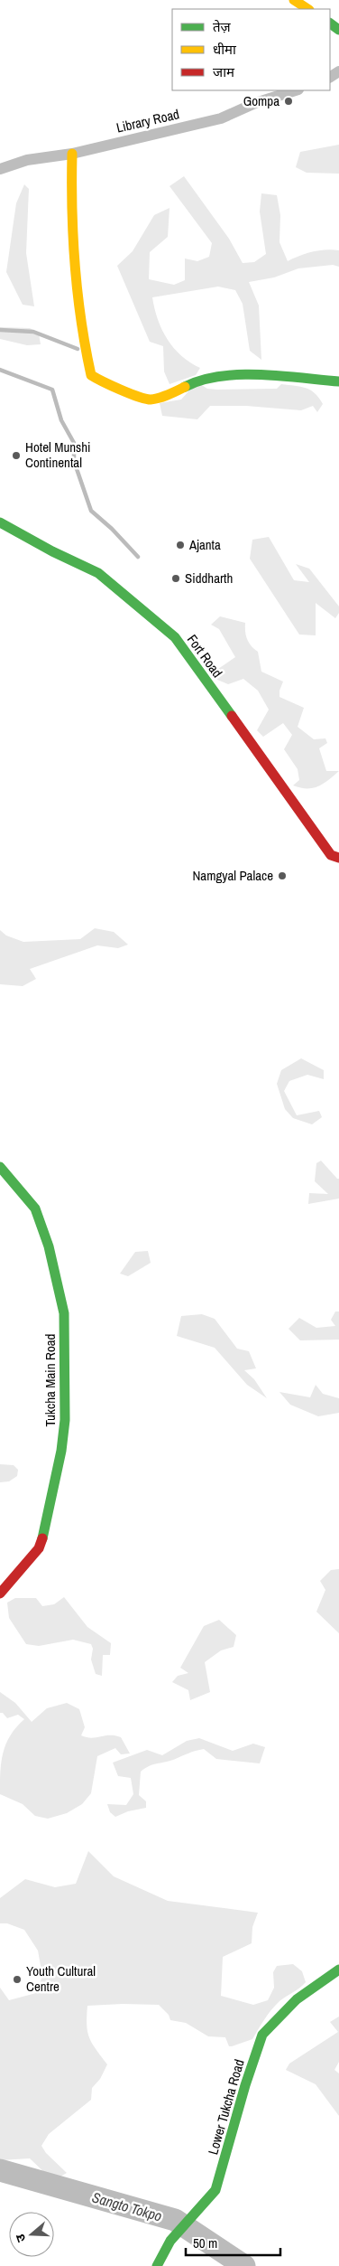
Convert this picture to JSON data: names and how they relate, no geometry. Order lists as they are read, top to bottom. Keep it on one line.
{"streets":{"street":["Library Road","Fort Road","Tukcha Main Road","Lower Tukcha Road"]},"water":["Sangto Tokpo"],"places":["Gompa","Hotel Munshi Continental","Ajanta","Siddharth","Namgyal Palace","Youth Cultural Centre"],"legend":["तेज़","धीमा","जाम"],"scale_bar":"50 m","north":"left"}
